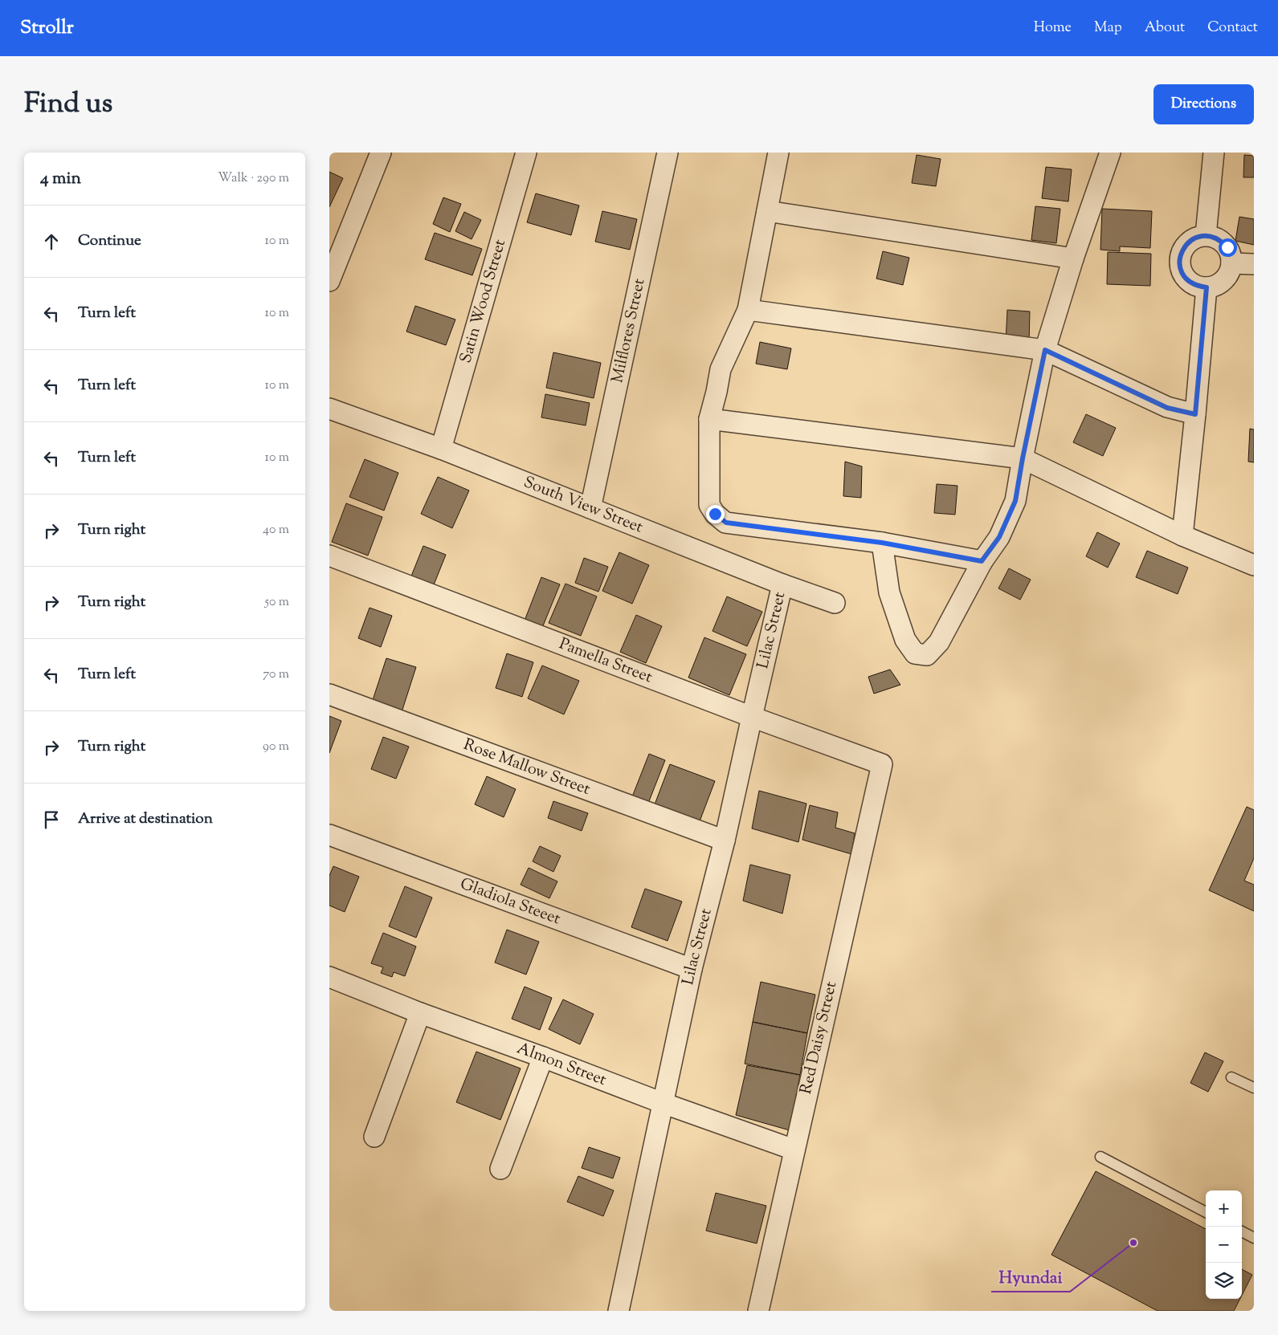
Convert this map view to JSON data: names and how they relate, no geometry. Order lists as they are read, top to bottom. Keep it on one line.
{"streets":{"street":["Satin Wood Street","Milflores Street","South View Street","Lilac Street","Pamella Street","Rose Mallow Street","Gladiola Steeet","Red Daisy Street","Almon Street"]},"crossings":[["Satin Wood Street","South View Street"],["Milflores Street","South View Street"],["South View Street","Lilac Street"],["Lilac Street","Pamella Street"],["Lilac Street","Rose Mallow Street"],["Lilac Street","Gladiola Steeet"],["Lilac Street","Almon Street"],["Pamella Street","Red Daisy Street"],["Red Daisy Street","Almon Street"]],"places":["Hyundai"],"page":{"header":"Strollr","nav":["Home","Map","About","Contact"],"title":"Find us","buttons":"Directions","heading":["4 min","Walk · 290 m"],"list":[["Continue","10 m"],["Turn left","10 m"],["Turn left","10 m"],["Turn left","10 m"],["Turn right","40 m"],["Turn right","50 m"],["Turn left","70 m"],["Turn right","90 m"],"Arrive at destination"],"map_buttons":["+","−"]}}
